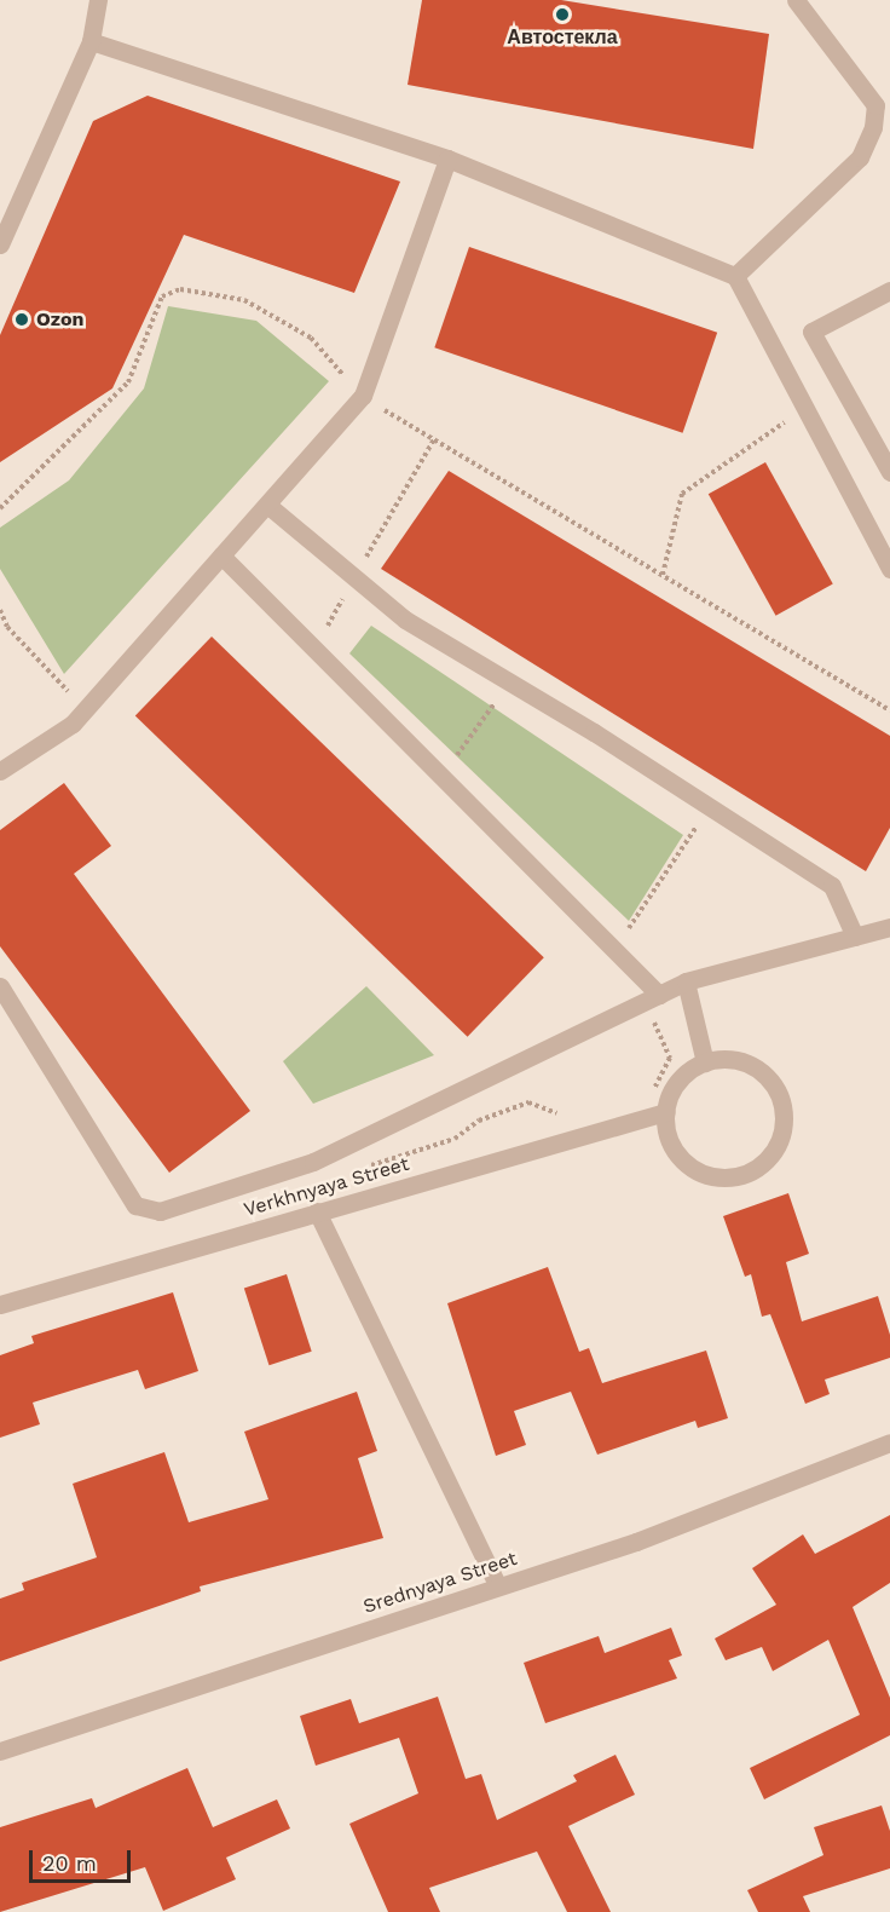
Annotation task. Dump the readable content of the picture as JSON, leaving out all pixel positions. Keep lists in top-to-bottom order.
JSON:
{
  "streets": {
    "street": ["Verkhnyaya Street", "Srednyaya Street"]
  },
  "places": ["Автостекла", "Ozon"],
  "scale_bar": "20 m"
}
